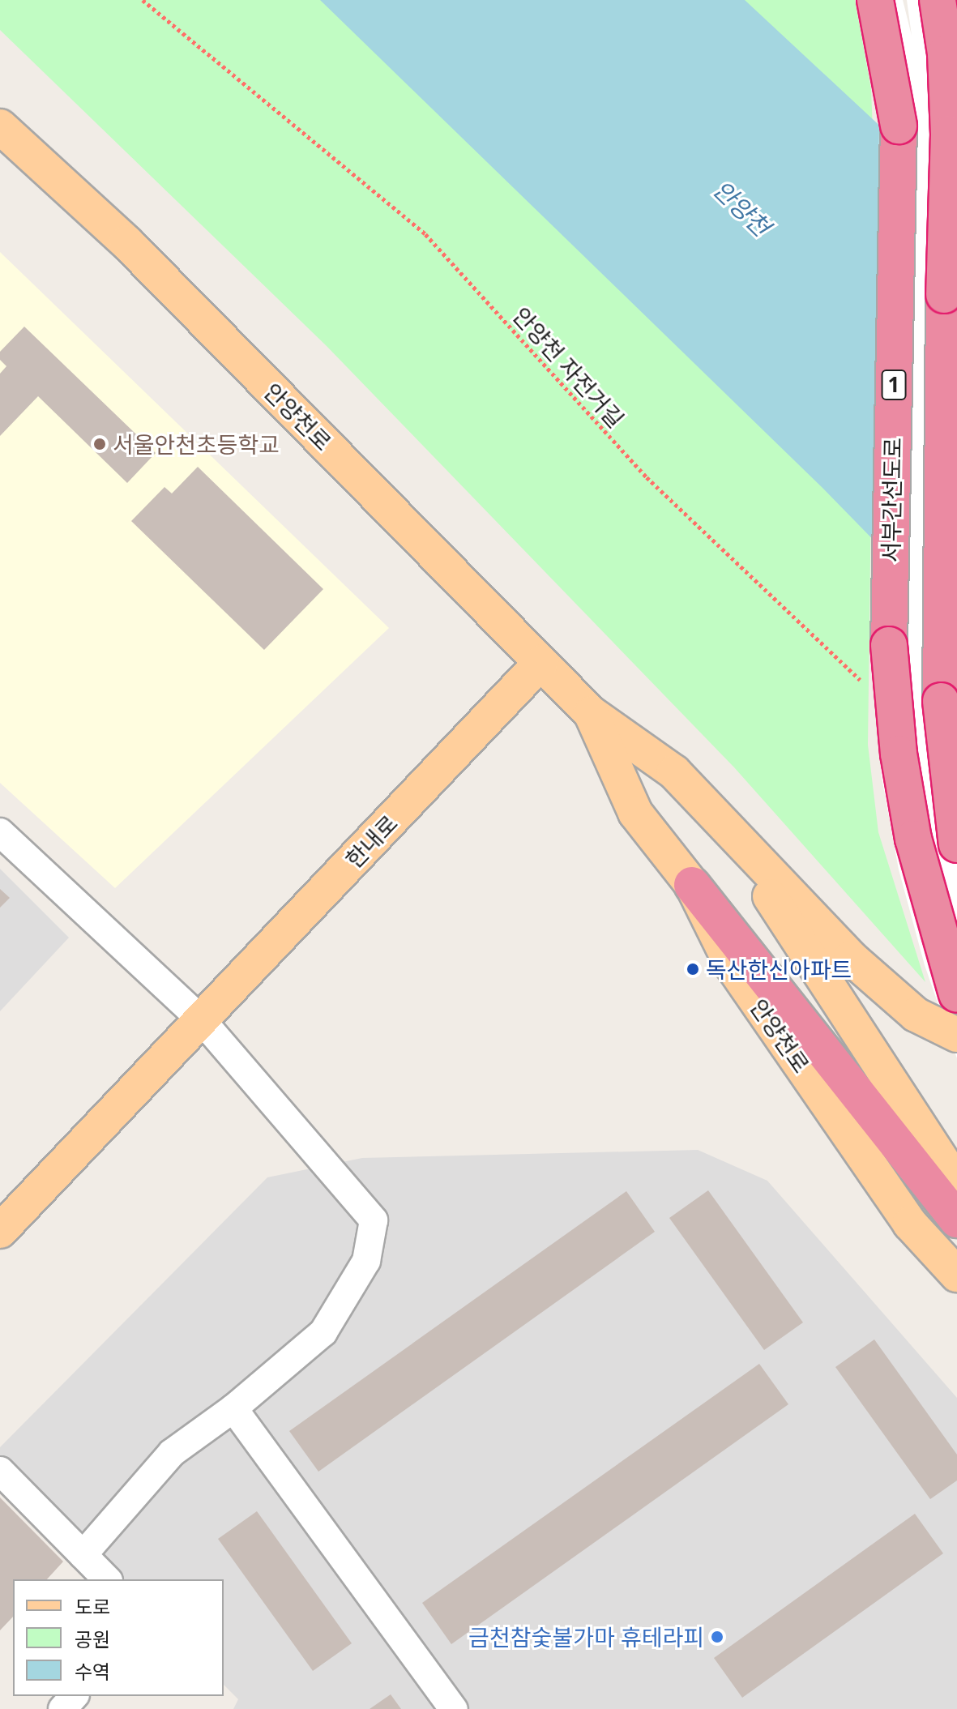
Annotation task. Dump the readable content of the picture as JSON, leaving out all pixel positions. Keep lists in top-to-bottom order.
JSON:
{
  "streets": {
    "highway": ["1", "서부간선도로"],
    "main road": ["안양천로", "한내로"],
    "path": ["안양천 자전거길"]
  },
  "crossings": [
    ["안양천로", "한내로"]
  ],
  "water": ["안양천"],
  "places": ["서울안천초등학교", "독산한신아파트", "금천참숯불가마 휴테라피"],
  "legend": ["도로", "공원", "수역"]
}
